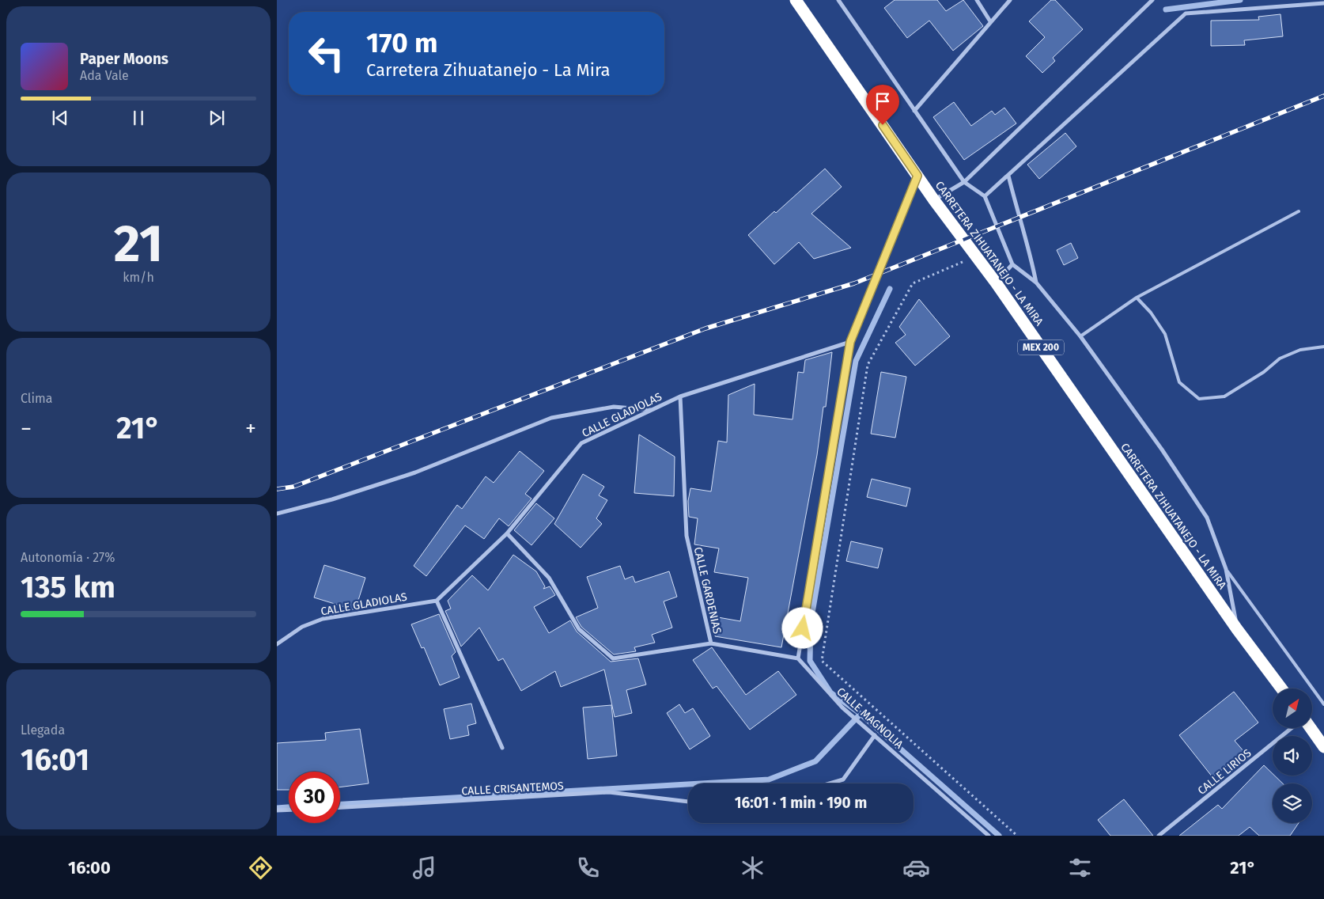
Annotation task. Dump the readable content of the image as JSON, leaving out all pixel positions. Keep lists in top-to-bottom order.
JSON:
{
  "streets": {
    "highway": ["CARRETERA ZIHUATANEJO - LA MIRA", "MEX 200"],
    "street": [
      "CALLE GLADIOLAS",
      "CALLE GARDENIAS",
      "CALLE MAGNOLIA",
      "CALLE LIRIOS",
      "CALLE CRISANTEMOS"
    ]
  },
  "crossings": [
    ["CARRETERA ZIHUATANEJO - LA MIRA", "CALLE MAGNOLIA"],
    ["CALLE GLADIOLAS", "CALLE GARDENIAS"]
  ],
  "north": "top right",
  "page": {
    "turn": ["170 m", "Carretera Zihuatanejo - La Mira"],
    "song": ["Paper Moons", "Ada Vale"],
    "tile": [
      ["21", "km/h"],
      "Clima",
      ["Autonomía · 27%", "135 km"],
      ["Llegada", "16:01"]
    ],
    "heat": ["−", "21°", "+"],
    "limit": "30",
    "trip": "16:01 · 1 min · 190 m",
    "tabs": ["16:00", "21°"]
  }
}
